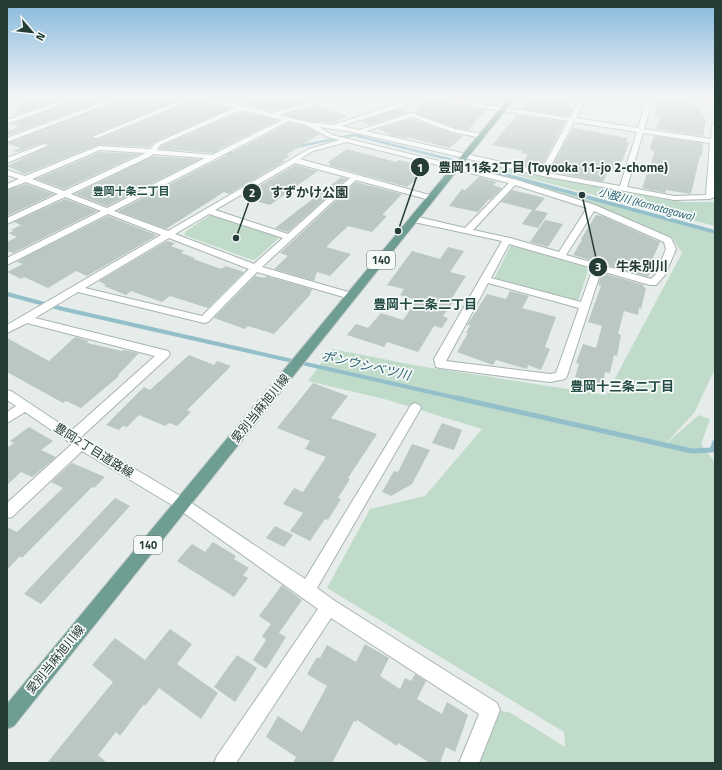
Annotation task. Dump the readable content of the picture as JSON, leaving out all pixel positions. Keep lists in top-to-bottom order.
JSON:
{
  "streets": {
    "main road": ["140", "愛別当麻旭川線"],
    "street": ["豊岡2丁目道路線"]
  },
  "crossings": [
    ["愛別当麻旭川線", "豊岡2丁目道路線"]
  ],
  "districts": ["豊岡十条二丁目", "豊岡十二条二丁目", "豊岡十三条二丁目"],
  "water": ["小股川 (Komatagawa)", "ポンウシベツ川"],
  "places": ["牛朱別川", "豊岡11条2丁目 (Toyooka 11-jo 2-chome)", "すずかけ公園"],
  "north": "bottom right"
}
